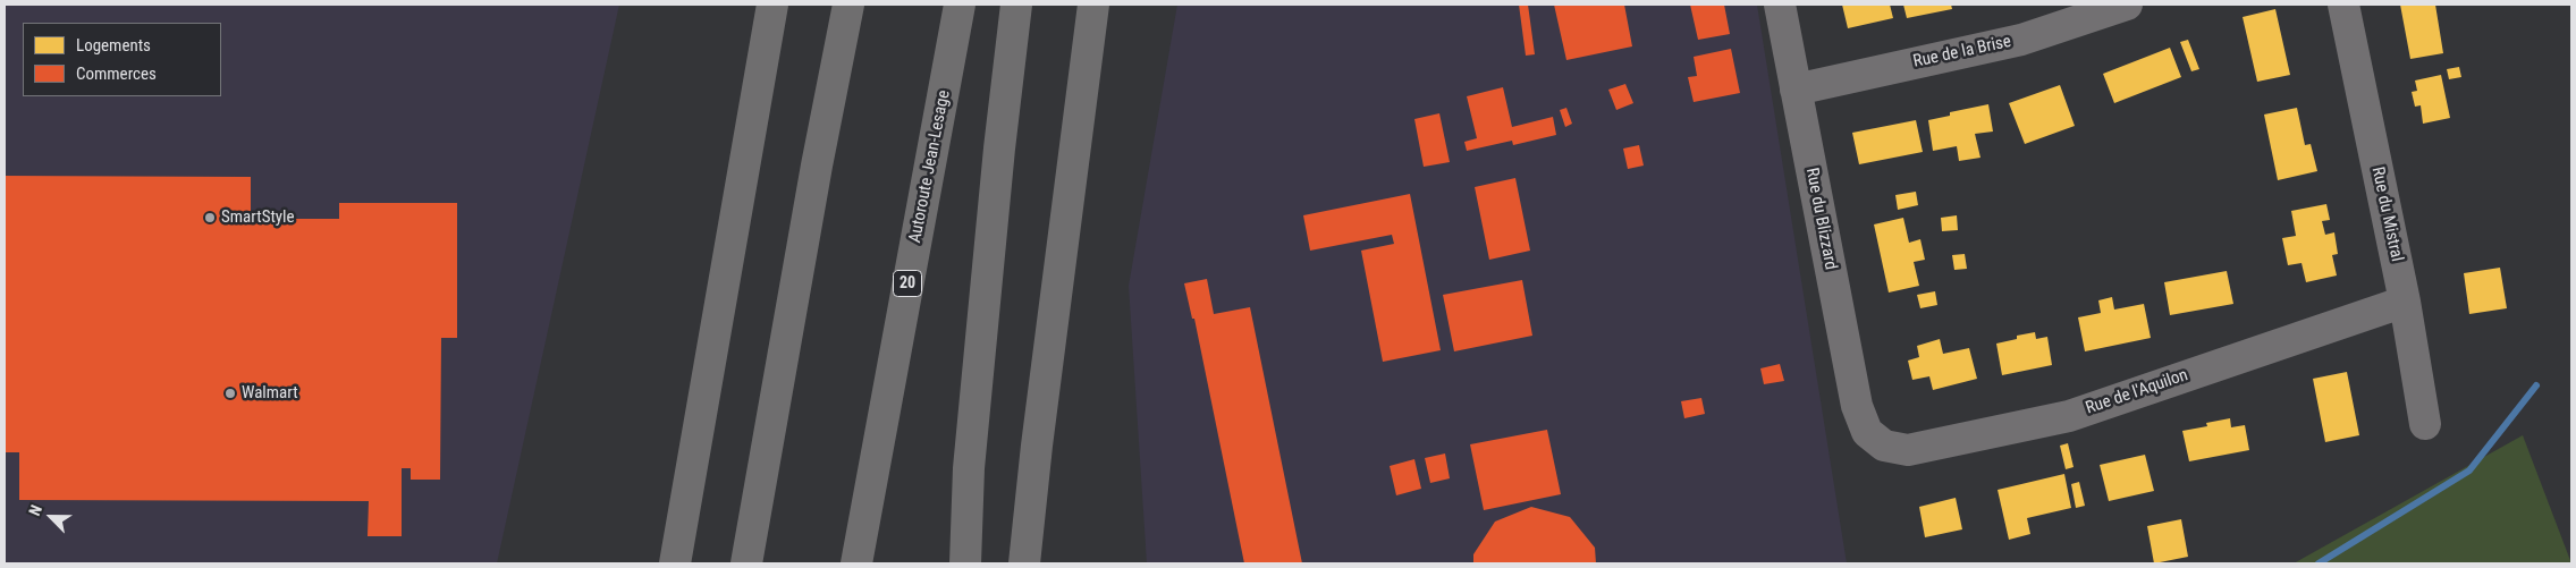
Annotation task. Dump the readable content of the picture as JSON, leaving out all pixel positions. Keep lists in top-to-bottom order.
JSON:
{
  "streets": {
    "highway": ["Autoroute Jean-Lesage", "20"],
    "street": [
      "Rue de la Brise",
      "Rue du Mistral",
      "Rue du Blizzard",
      "Rue de l'Aquilon"
    ]
  },
  "crossings": [
    ["Rue de la Brise", "Rue du Blizzard"],
    ["Rue du Mistral", "Rue de l'Aquilon"],
    ["Rue du Blizzard", "Rue de l'Aquilon"]
  ],
  "places": ["SmartStyle", "Walmart"],
  "legend": ["Logements", "Commerces"],
  "north": "top left"
}
